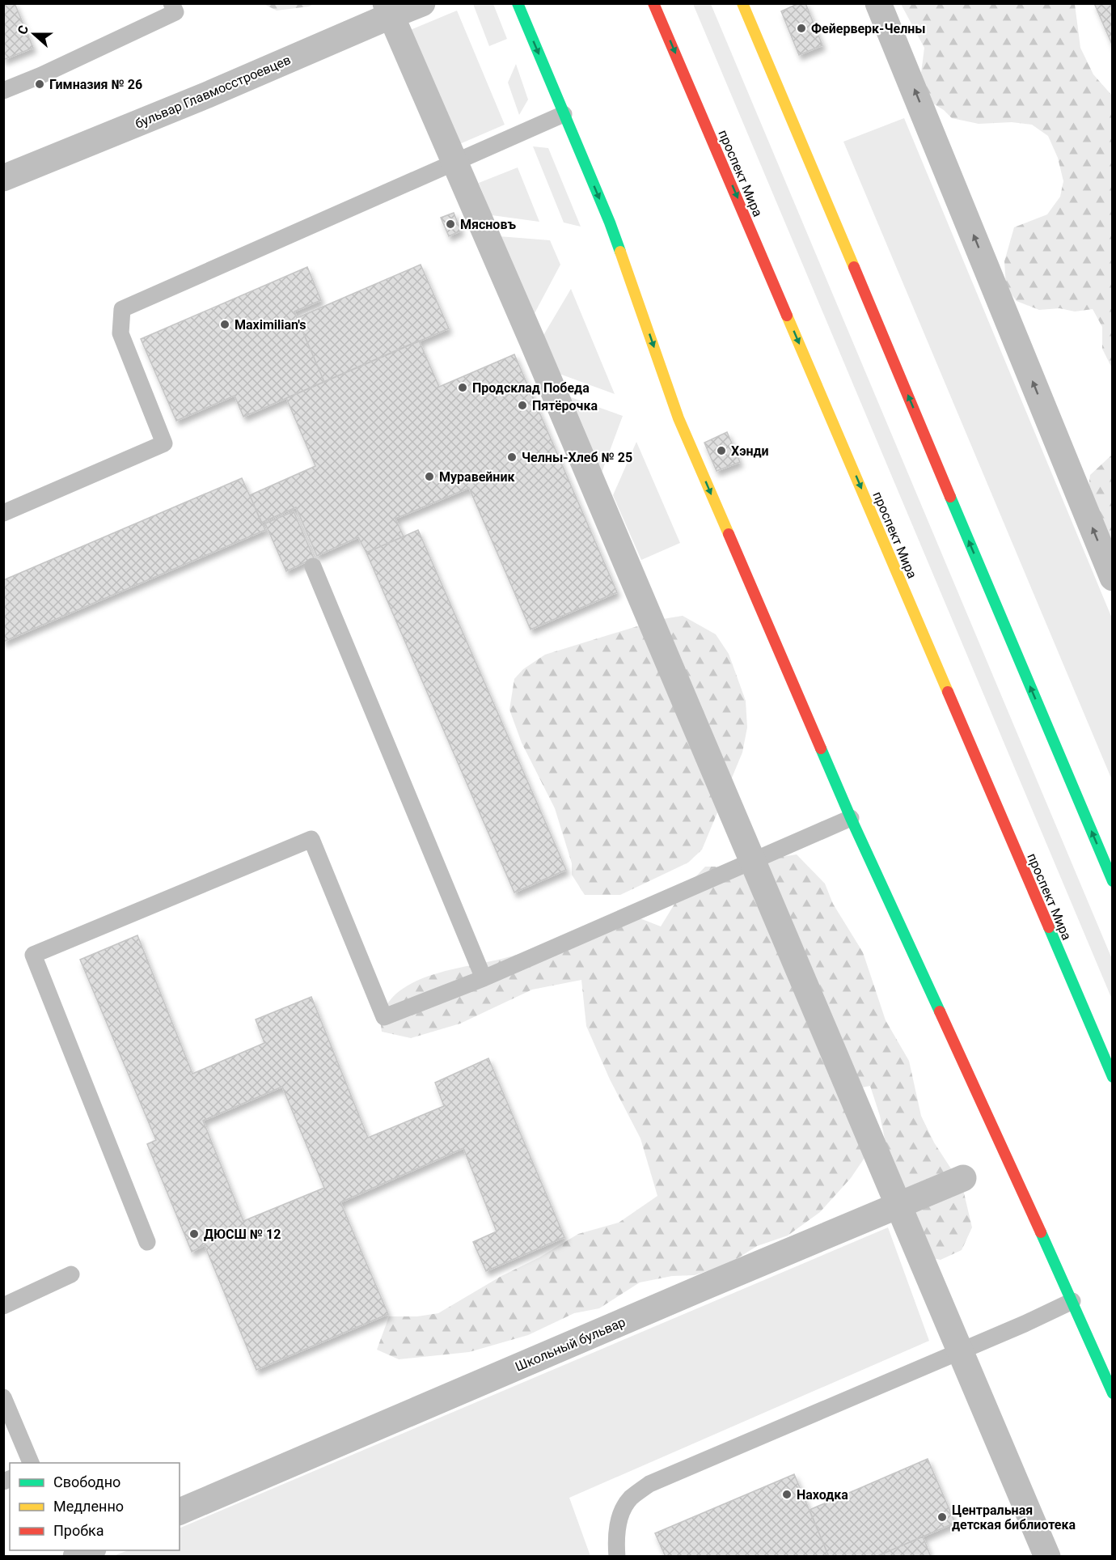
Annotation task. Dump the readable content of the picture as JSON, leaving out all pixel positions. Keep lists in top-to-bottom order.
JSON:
{
  "streets": {
    "main road": ["проспект Мира"],
    "street": ["бульвар Главмосстроевцев", "Школьный бульвар"]
  },
  "places": [
    "Фейерверк-Челны",
    "Гимназия № 26",
    "Мясновъ",
    "Maximilian's",
    "Продсклад Победа",
    "Пятёрочка",
    "Хэнди",
    "Челны-Хлеб № 25",
    "Муравейник",
    "ДЮСШ № 12",
    "Находка",
    "Центральная детская библиотека"
  ],
  "legend": ["Свободно", "Медленно", "Пробка"],
  "north": "left"
}
